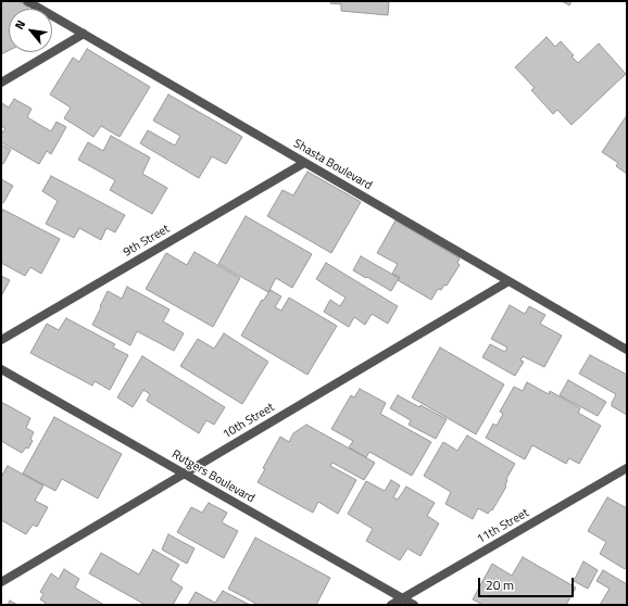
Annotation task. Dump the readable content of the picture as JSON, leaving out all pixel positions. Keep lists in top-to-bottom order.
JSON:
{
  "streets": {
    "street": [
      "Shasta Boulevard",
      "9th Street",
      "10th Street",
      "Rutgers Boulevard",
      "11th Street"
    ]
  },
  "crossings": [
    ["Shasta Boulevard", "9th Street"],
    ["Shasta Boulevard", "10th Street"],
    ["10th Street", "Rutgers Boulevard"],
    ["Rutgers Boulevard", "11th Street"]
  ],
  "scale_bar": "20 m",
  "north": "top left"
}
